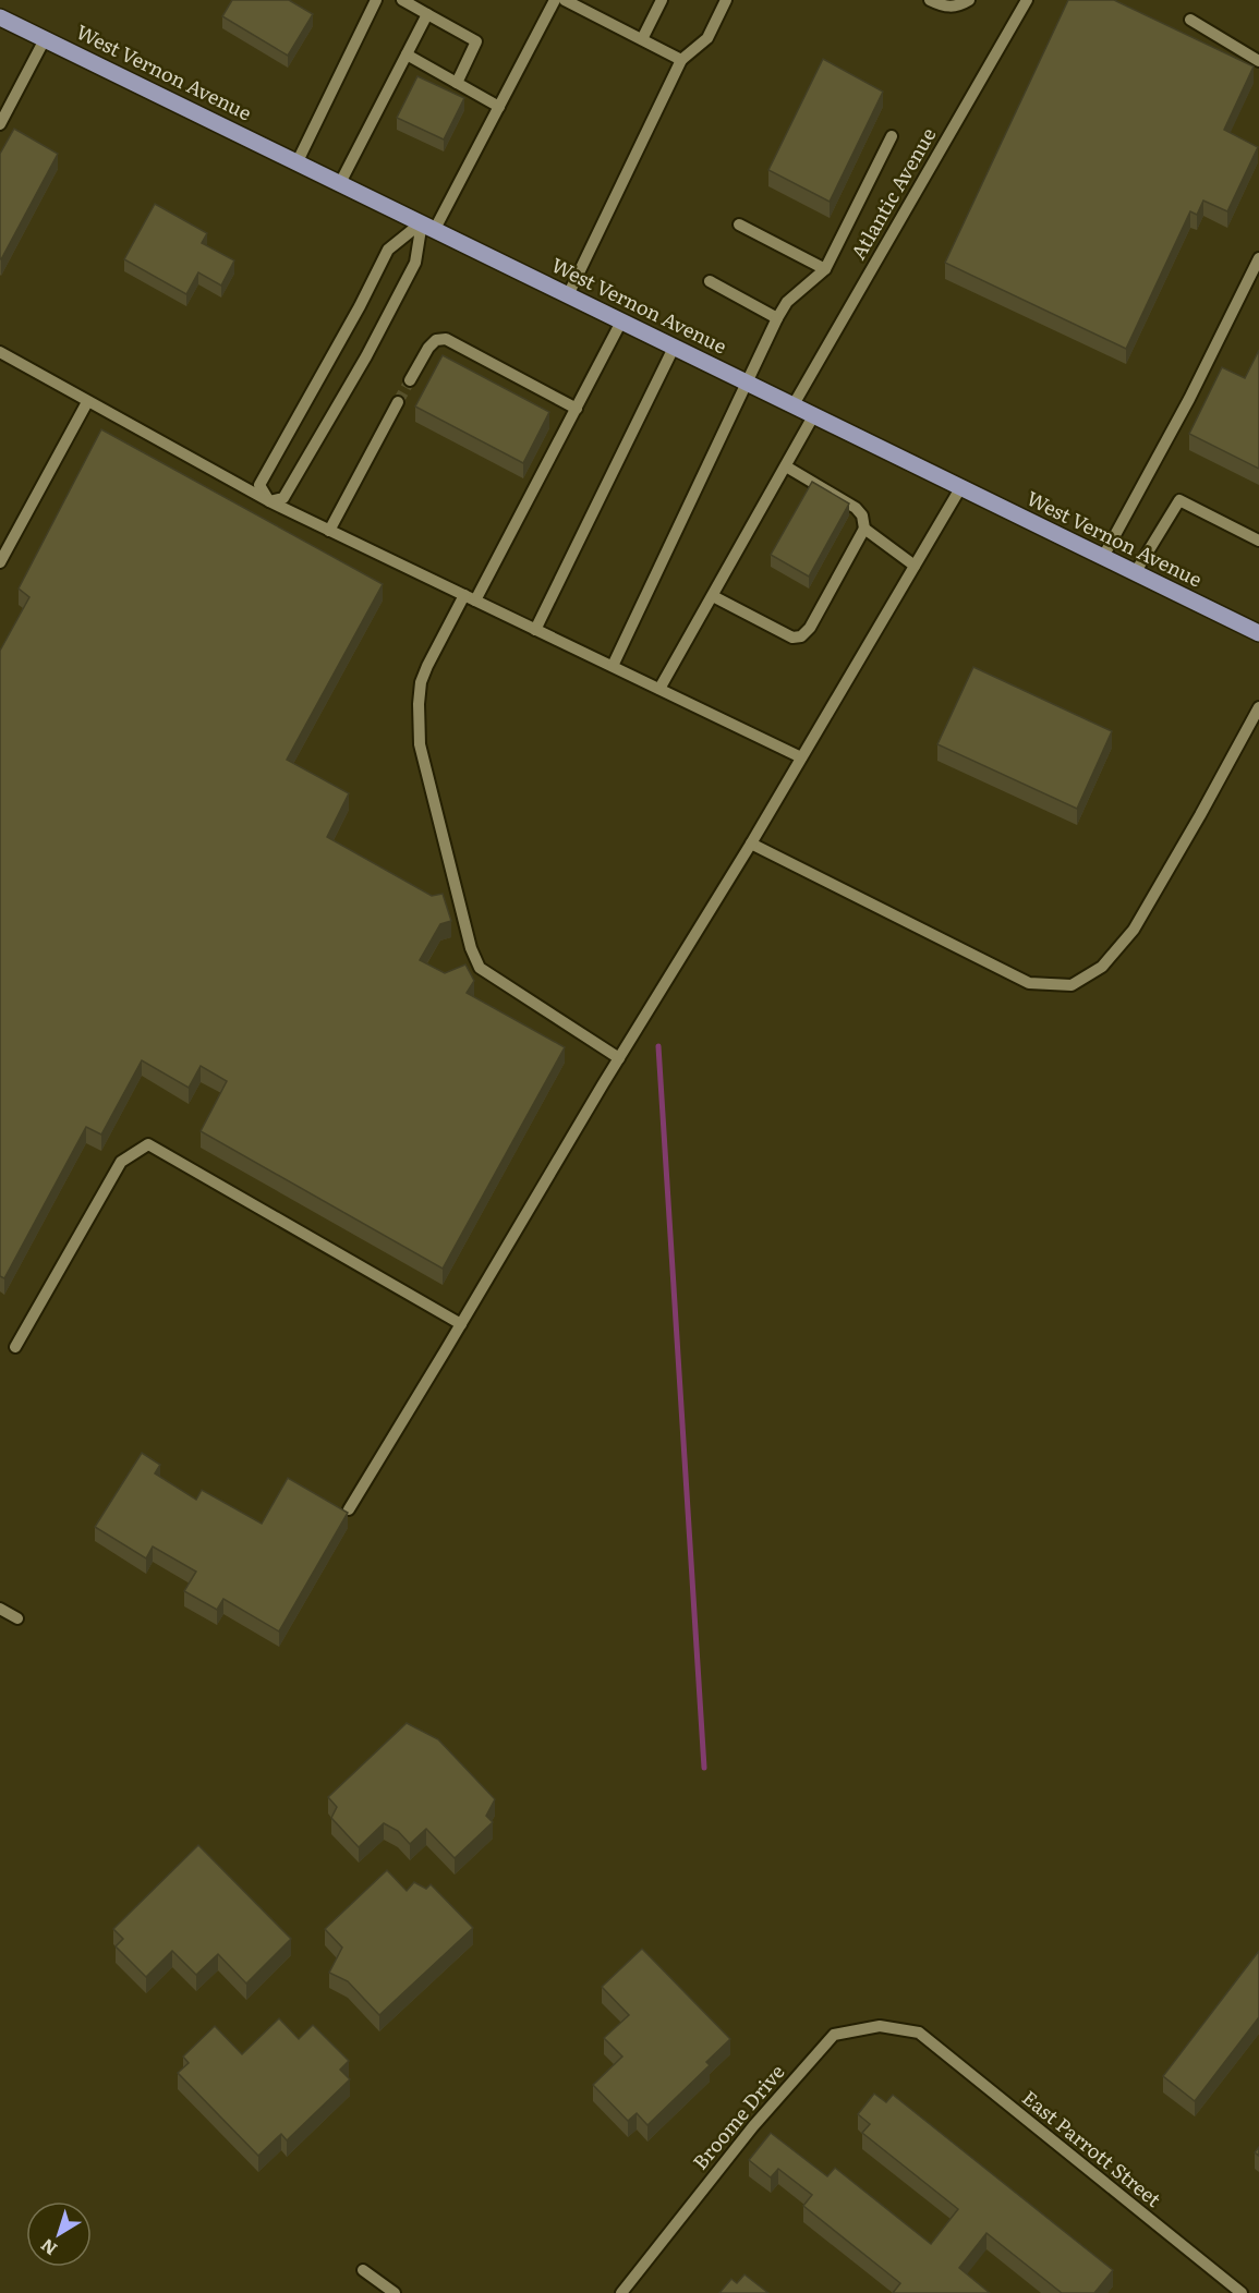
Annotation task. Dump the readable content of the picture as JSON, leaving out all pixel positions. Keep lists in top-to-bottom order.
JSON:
{
  "streets": {
    "main road": ["West Vernon Avenue"],
    "street": ["Atlantic Avenue", "Broome Drive", "East Parrott Street"]
  },
  "crossings": [
    ["West Vernon Avenue", "Atlantic Avenue"],
    ["Broome Drive", "East Parrott Street"]
  ],
  "north": "bottom left"
}
